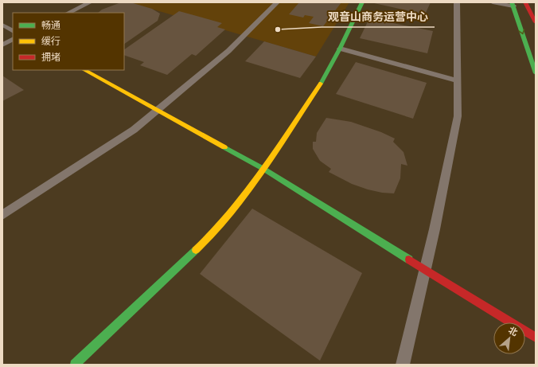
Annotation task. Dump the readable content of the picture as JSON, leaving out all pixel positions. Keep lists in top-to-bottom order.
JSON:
{
  "places": ["观音山商务运营中心"],
  "legend": ["畅通", "缓行", "拥堵"],
  "north": "top right"
}
